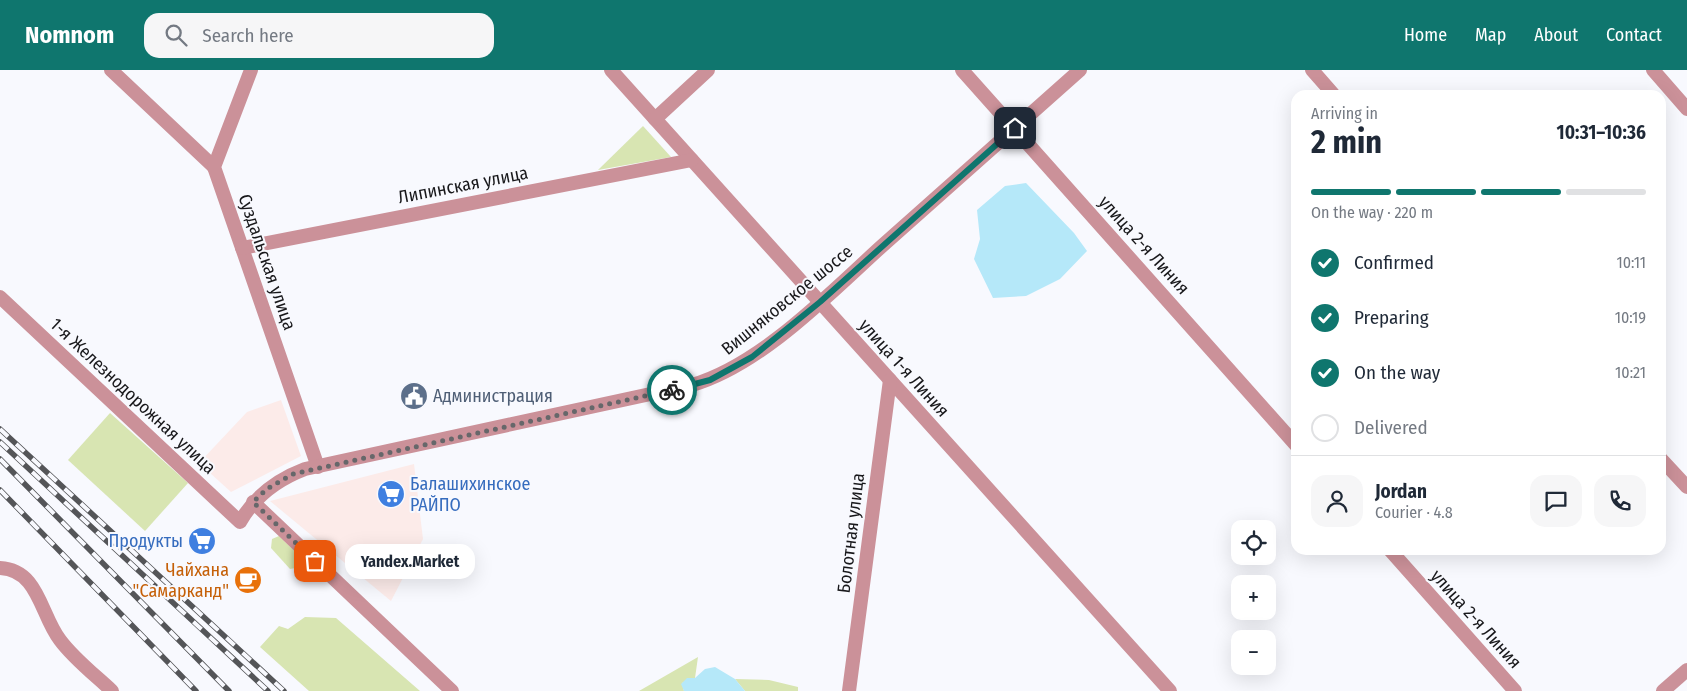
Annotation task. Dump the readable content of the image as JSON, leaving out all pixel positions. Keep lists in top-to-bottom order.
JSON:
{
  "streets": {
    "street": [
      "Липинская улица",
      "улица 2-я Линия",
      "Суздальская улица",
      "Вишняковское шоссе",
      "улица 1-я Линия",
      "1-я Железнодорожная улица",
      "Болотная улица"
    ]
  },
  "crossings": [
    ["Липинская улица", "Суздальская улица"],
    ["Липинская улица", "улица 1-я Линия"],
    ["улица 2-я Линия", "Вишняковское шоссе"],
    ["Суздальская улица", "Вишняковское шоссе"],
    ["Вишняковское шоссе", "улица 1-я Линия"],
    ["Вишняковское шоссе", "1-я Железнодорожная улица"],
    ["улица 1-я Линия", "Болотная улица"]
  ],
  "places": {
    "public building": ["Администрация"],
    "supermarket": ["Балашихинское РАЙПО", "Продукты"],
    "other": ["Yandex.Market"],
    "cafe": ["Чайхана \"Самарканд\""]
  },
  "page": {
    "header": "Nomnom",
    "search": "Search here",
    "nav": [
      "Home",
      "Map",
      "About",
      "Contact"
    ],
    "heading": ["2 min", "Arriving in", "10:31–10:36"],
    "panel": ["Jordan", "Courier · 4.8"],
    "bar": "On the way · 220 m",
    "list": [
      ["Confirmed", "10:11"],
      ["Preparing", "10:19"],
      ["On the way", "10:21"],
      "Delivered"
    ],
    "map_buttons": ["+", "−"],
    "bubble": "Yandex.Market"
  }
}
